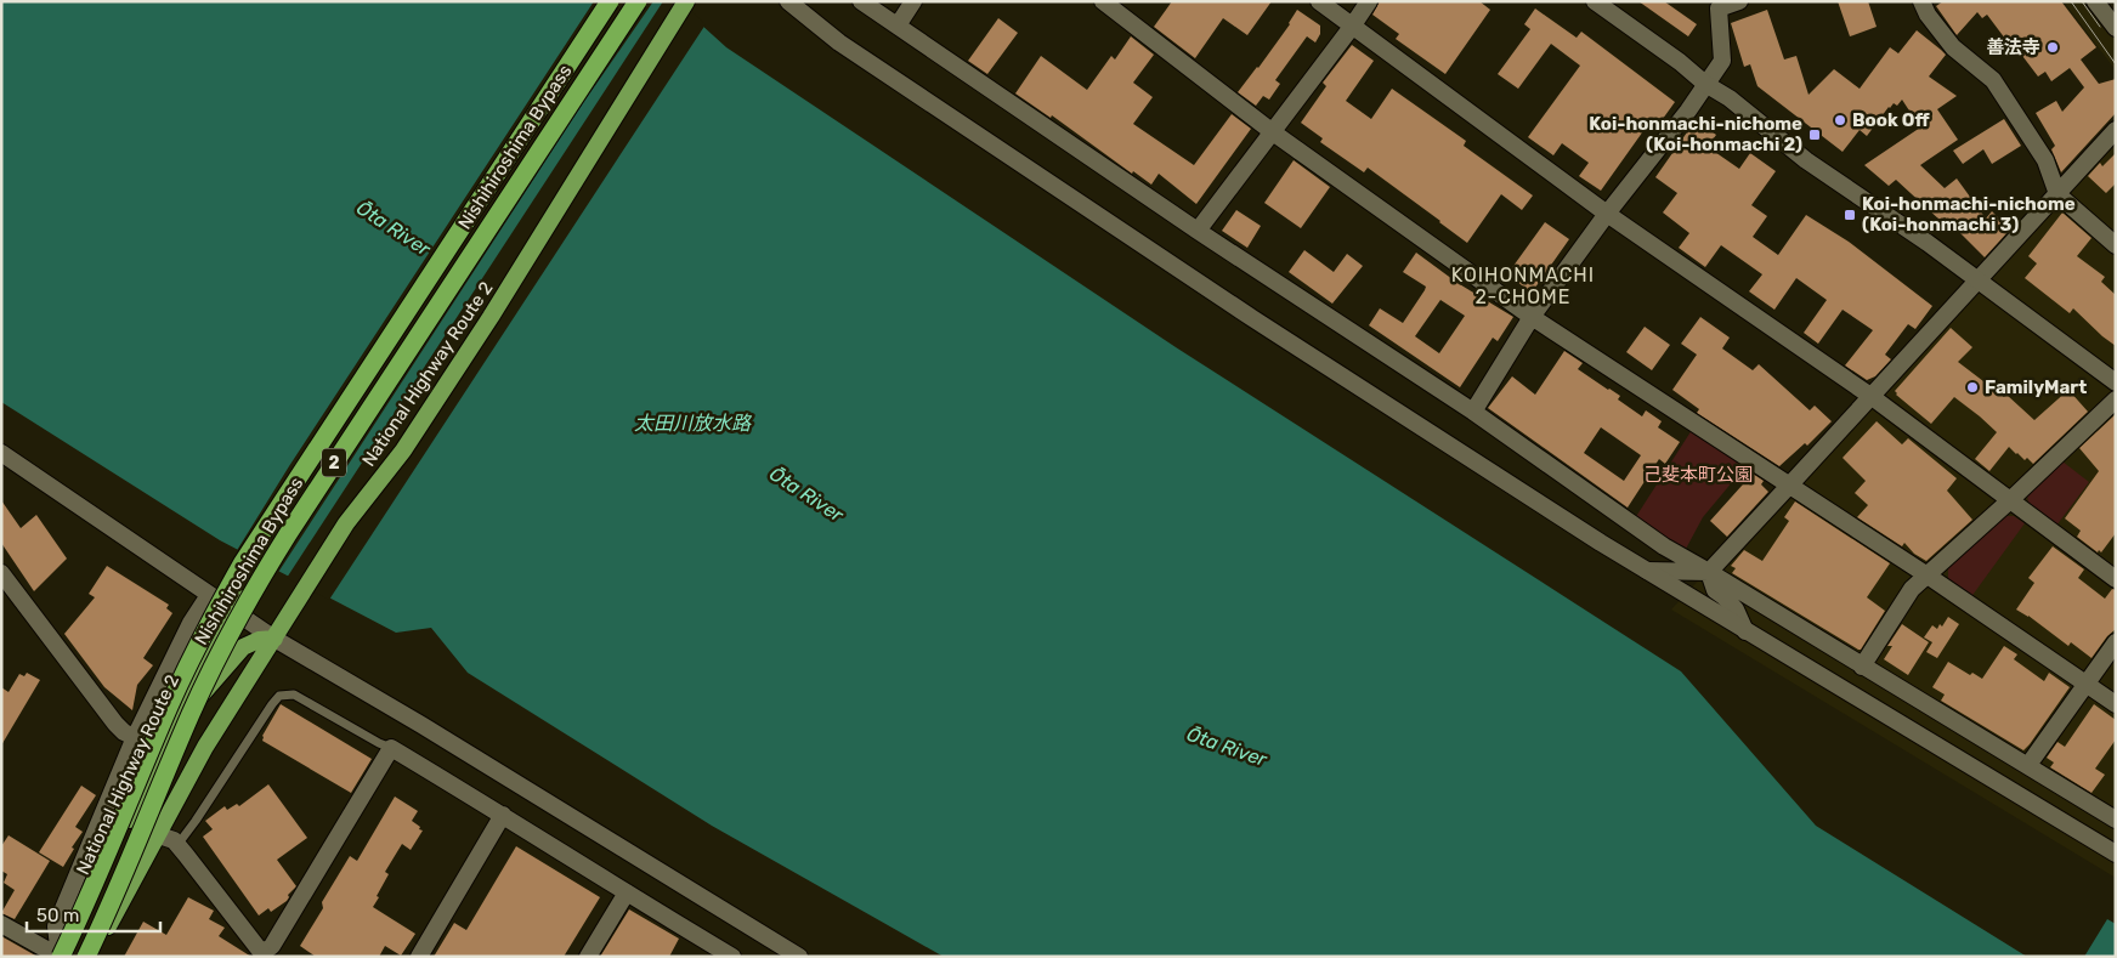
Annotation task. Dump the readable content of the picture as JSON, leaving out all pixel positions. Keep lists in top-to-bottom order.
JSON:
{
  "streets": {
    "highway": ["Nishihiroshima Bypass", "National Highway Route 2", "2"]
  },
  "crossings": [
    ["Nishihiroshima Bypass", "National Highway Route 2"]
  ],
  "districts": ["KOIHONMACHI 2-CHOME"],
  "water": ["Ōta River", "太田川放水路"],
  "parks": ["己斐本町公園"],
  "places": {
    "other": ["善法寺", "Book Off", "FamilyMart"],
    "transit": ["Koi-honmachi-nichome (Koi-honmachi 2)", "Koi-honmachi-nichome (Koi-honmachi 3)"]
  },
  "scale_bar": "50 m"
}
